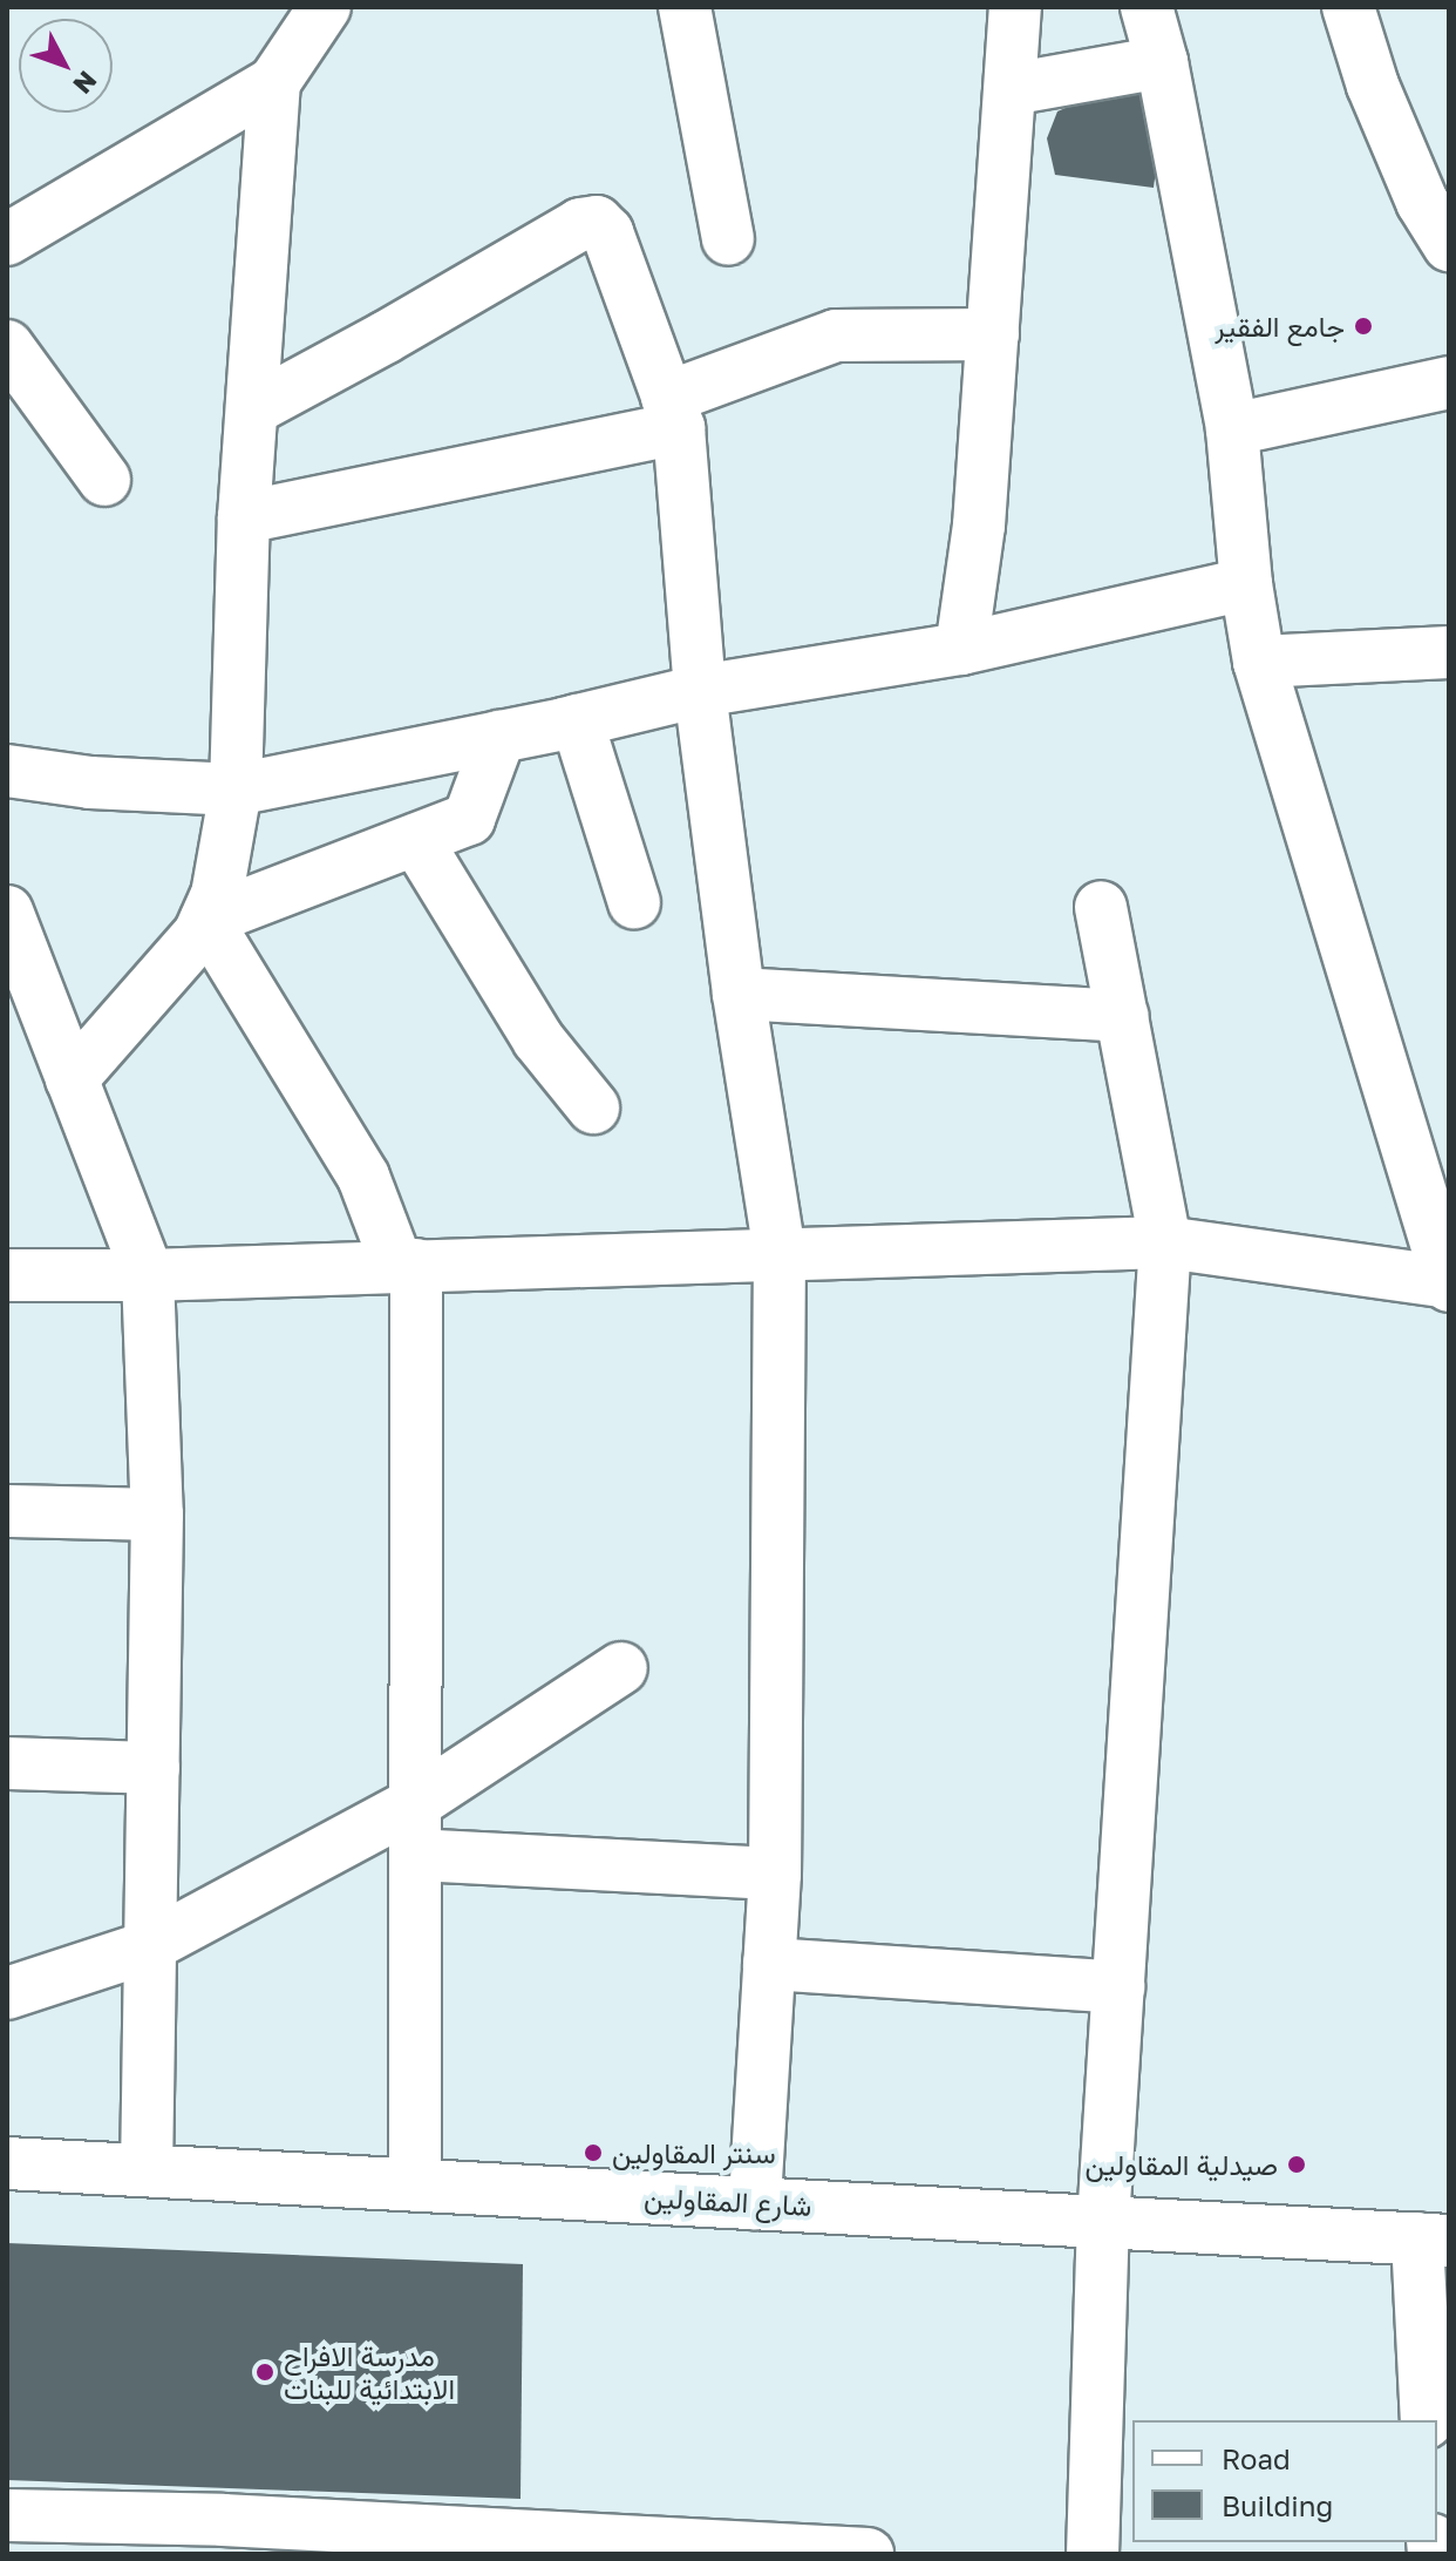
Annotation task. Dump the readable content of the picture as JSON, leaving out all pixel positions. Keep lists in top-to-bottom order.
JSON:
{
  "streets": {
    "street": ["شارع المقاولين"]
  },
  "places": [
    "جامع الفقير",
    "سنتر المقاولين",
    "صيدلية المقاولين",
    "مدرسة اﻻفراح اﻻبتدائية للبنات"
  ],
  "legend": ["Road", "Building"],
  "north": "bottom right"
}
